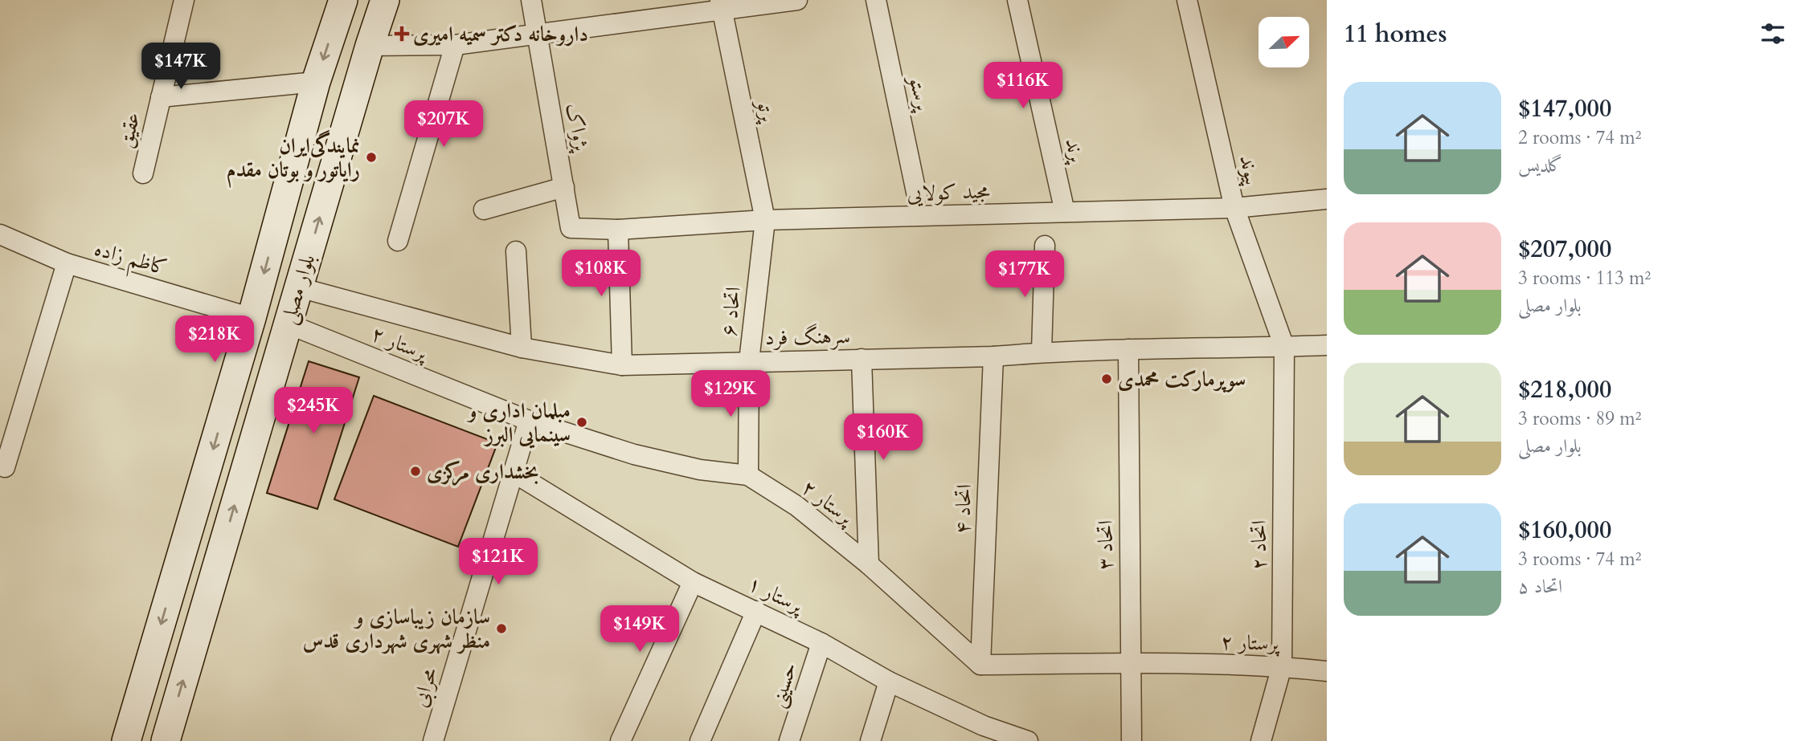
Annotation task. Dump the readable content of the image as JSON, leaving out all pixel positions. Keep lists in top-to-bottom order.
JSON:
{
  "streets": {
    "main road": ["بلوار مصلی"],
    "street": [
      "پرستو",
      "پرتو",
      "پژواک",
      "عقیق",
      "پرند",
      "پیوند",
      "مجید کولایی",
      "کاظم زاده",
      "اتحاد ۶",
      "سرهنگ فرد",
      "پرستار ۲",
      "اتحاد ۴",
      "اتحاد ۳",
      "اتحاد ۲",
      "پرستار ۱",
      "حسینی",
      "محرابی"
    ]
  },
  "crossings": [
    ["پرتو", "مجید کولایی"],
    ["پرتو", "اتحاد ۶"],
    ["پژواک", "مجید کولایی"],
    ["پرند", "مجید کولایی"],
    ["پیوند", "مجید کولایی"],
    ["پیوند", "سرهنگ فرد"],
    ["پیوند", "اتحاد ۲"],
    ["مجید کولایی", "اتحاد ۶"],
    ["کاظم زاده", "بلوار مصلی"],
    ["بلوار مصلی", "سرهنگ فرد"],
    ["بلوار مصلی", "پرستار ۲"],
    ["اتحاد ۶", "سرهنگ فرد"],
    ["اتحاد ۶", "پرستار ۲"],
    ["سرهنگ فرد", "اتحاد ۴"],
    ["سرهنگ فرد", "اتحاد ۳"],
    ["سرهنگ فرد", "اتحاد ۲"],
    ["پرستار ۲", "اتحاد ۴"],
    ["پرستار ۲", "اتحاد ۳"],
    ["پرستار ۲", "اتحاد ۲"],
    ["پرستار ۲", "محرابی"],
    ["پرستار ۱", "حسینی"],
    ["پرستار ۱", "محرابی"]
  ],
  "places": {
    "health": ["داروخانه دکتر سمیه امیری"],
    "other": [
      "نمایندگی‌ایران رایاتور و بوتان مقدم",
      "سوپرمارکت محمدی",
      "مبلمان اداری و سینمایی البرز",
      "بخشداری مرکزی",
      "سازمان زیباسازی و منظر شهری شهرداری قدس"
    ]
  },
  "north": "top right",
  "page": {
    "heading": "11 homes",
    "price": [
      "$147K",
      "$116K",
      "$207K",
      "$108K",
      "$177K",
      "$218K",
      "$129K",
      "$245K",
      "$160K",
      "$121K",
      "$149K"
    ],
    "list": [
      {
        "name": "$147,000",
        "note": "2 rooms · 74 m² · گلدیس"
      },
      {
        "name": "$207,000",
        "note": "3 rooms · 113 m² · بلوار مصلی"
      },
      {
        "name": "$218,000",
        "note": "3 rooms · 89 m² · بلوار مصلی"
      },
      {
        "name": "$160,000",
        "note": "3 rooms · 74 m² · اتحاد ۵"
      }
    ]
  }
}
